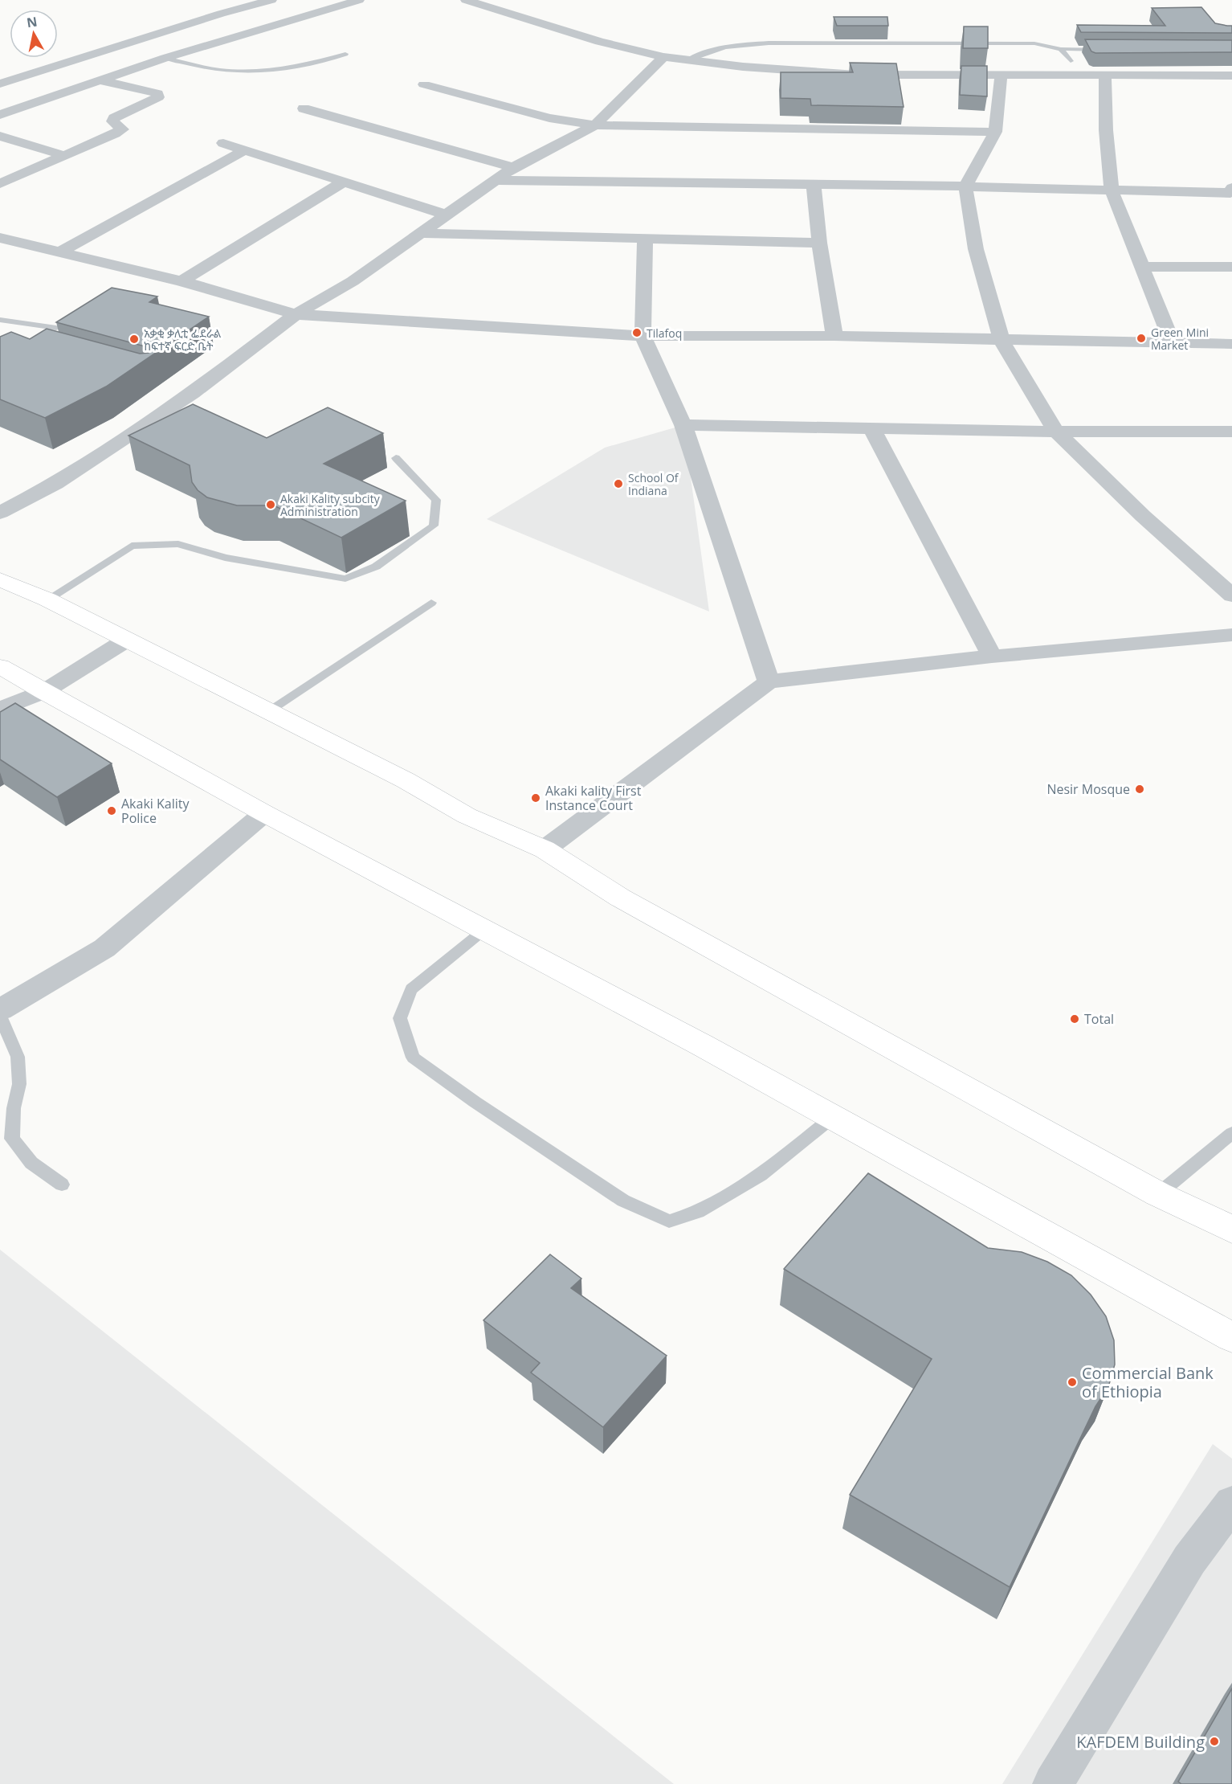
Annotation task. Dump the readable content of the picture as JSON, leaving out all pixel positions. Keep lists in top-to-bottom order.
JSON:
{
  "places": [
    "Tilafoq",
    "Green Mini Market",
    "አቃቂ ቃሊቲ ፌደራል ከፍተኛ ፍርድ ቤት",
    "School Of Indiana",
    "Akaki Kality subcity Administration",
    "Nesir Mosque",
    "Akaki kality First Instance Court",
    "Akaki Kality Police",
    "Total",
    "Commercial Bank of Ethiopia",
    "KAFDEM Building"
  ],
  "north": "top"
}
